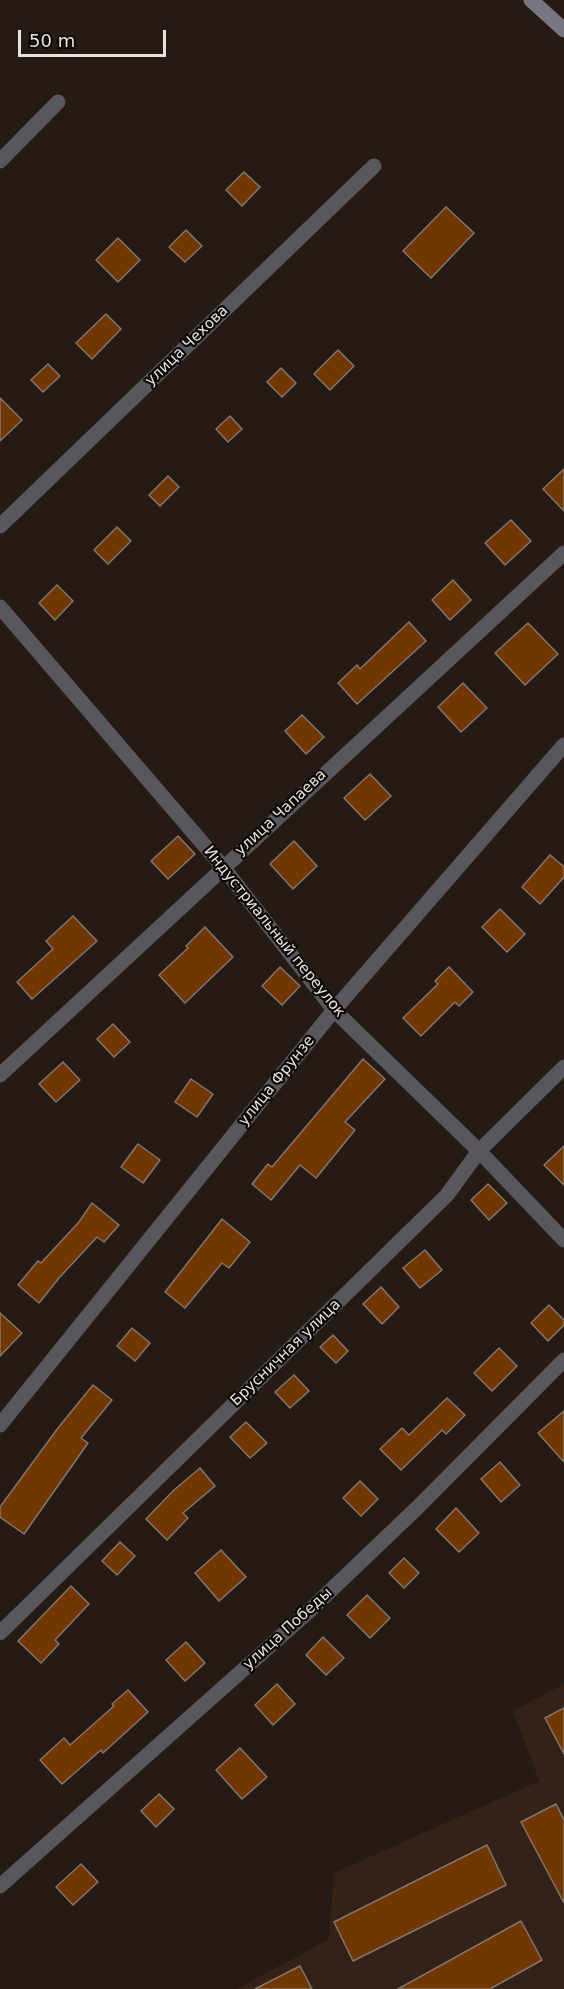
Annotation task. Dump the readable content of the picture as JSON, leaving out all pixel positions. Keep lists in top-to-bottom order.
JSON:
{
  "streets": {
    "street": [
      "улица Чехова",
      "улица Чапаева",
      "Индустриальный переулок",
      "улица Фрунзе",
      "Брусничная улица",
      "улица Победы"
    ]
  },
  "crossings": [
    ["улица Чапаева", "Индустриальный переулок"],
    ["Индустриальный переулок", "улица Фрунзе"],
    ["Индустриальный переулок", "Брусничная улица"]
  ],
  "scale_bar": "50 m"
}
